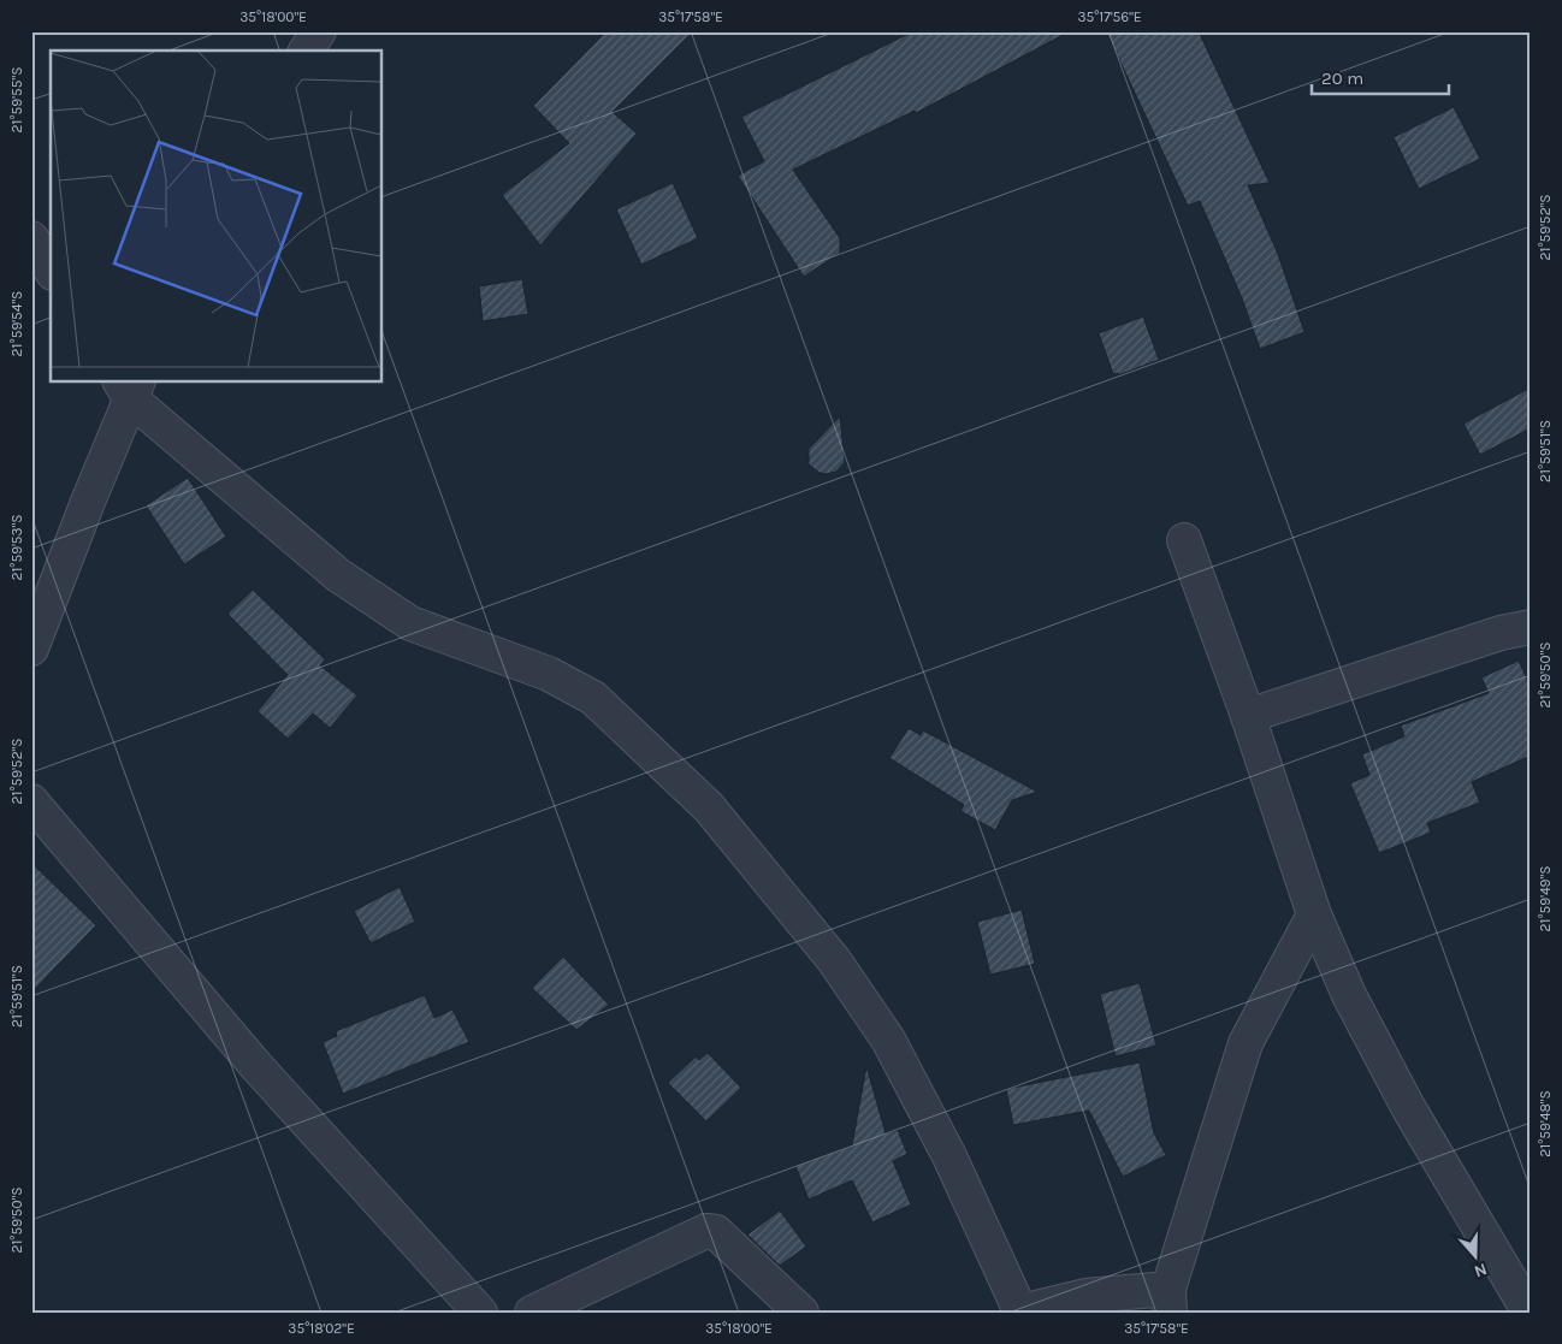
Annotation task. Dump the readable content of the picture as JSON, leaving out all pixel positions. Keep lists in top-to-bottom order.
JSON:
{
  "scale_bar": "20 m",
  "north": "bottom",
  "coordinates": [
    "35°18'00\"E",
    "35°17'58\"E",
    "35°17'56\"E",
    "21°59'55\"S",
    "21°59'52\"S",
    "21°59'54\"S",
    "21°59'51\"S",
    "21°59'53\"S",
    "21°59'50\"S",
    "21°59'49\"S",
    "21°59'48\"S",
    "35°18'02\"E"
  ]
}
